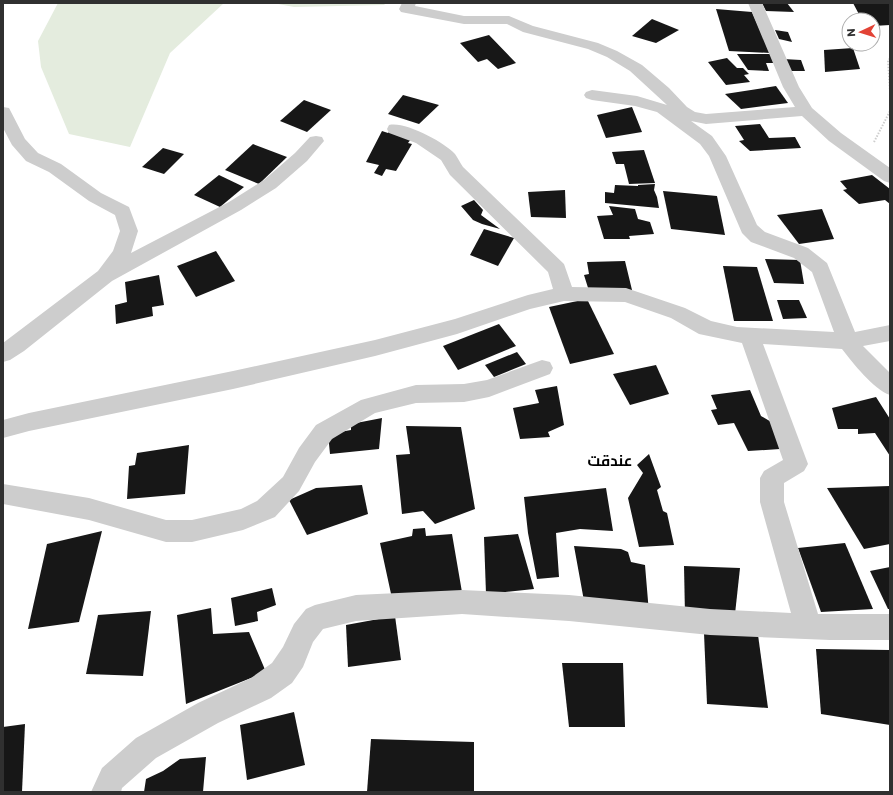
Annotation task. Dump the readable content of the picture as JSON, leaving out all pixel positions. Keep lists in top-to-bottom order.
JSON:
{
  "districts": ["عندقت"],
  "north": "left"
}
